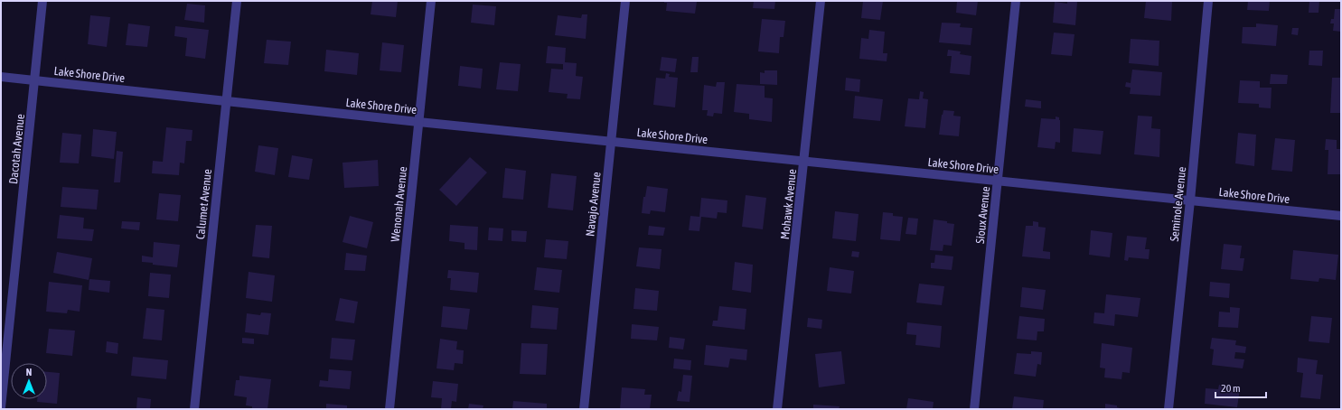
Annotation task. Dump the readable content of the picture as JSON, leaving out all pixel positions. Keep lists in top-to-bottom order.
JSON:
{
  "streets": {
    "street": [
      "Lake Shore Drive",
      "Dacotah Avenue",
      "Calumet Avenue",
      "Wenonah Avenue",
      "Navajo Avenue",
      "Mohawk Avenue",
      "Seminole Avenue",
      "Sioux Avenue"
    ]
  },
  "crossings": [
    ["Lake Shore Drive", "Dacotah Avenue"],
    ["Lake Shore Drive", "Calumet Avenue"],
    ["Lake Shore Drive", "Wenonah Avenue"],
    ["Lake Shore Drive", "Navajo Avenue"],
    ["Lake Shore Drive", "Mohawk Avenue"],
    ["Lake Shore Drive", "Seminole Avenue"],
    ["Lake Shore Drive", "Sioux Avenue"]
  ],
  "scale_bar": "20 m",
  "north": "top"
}
